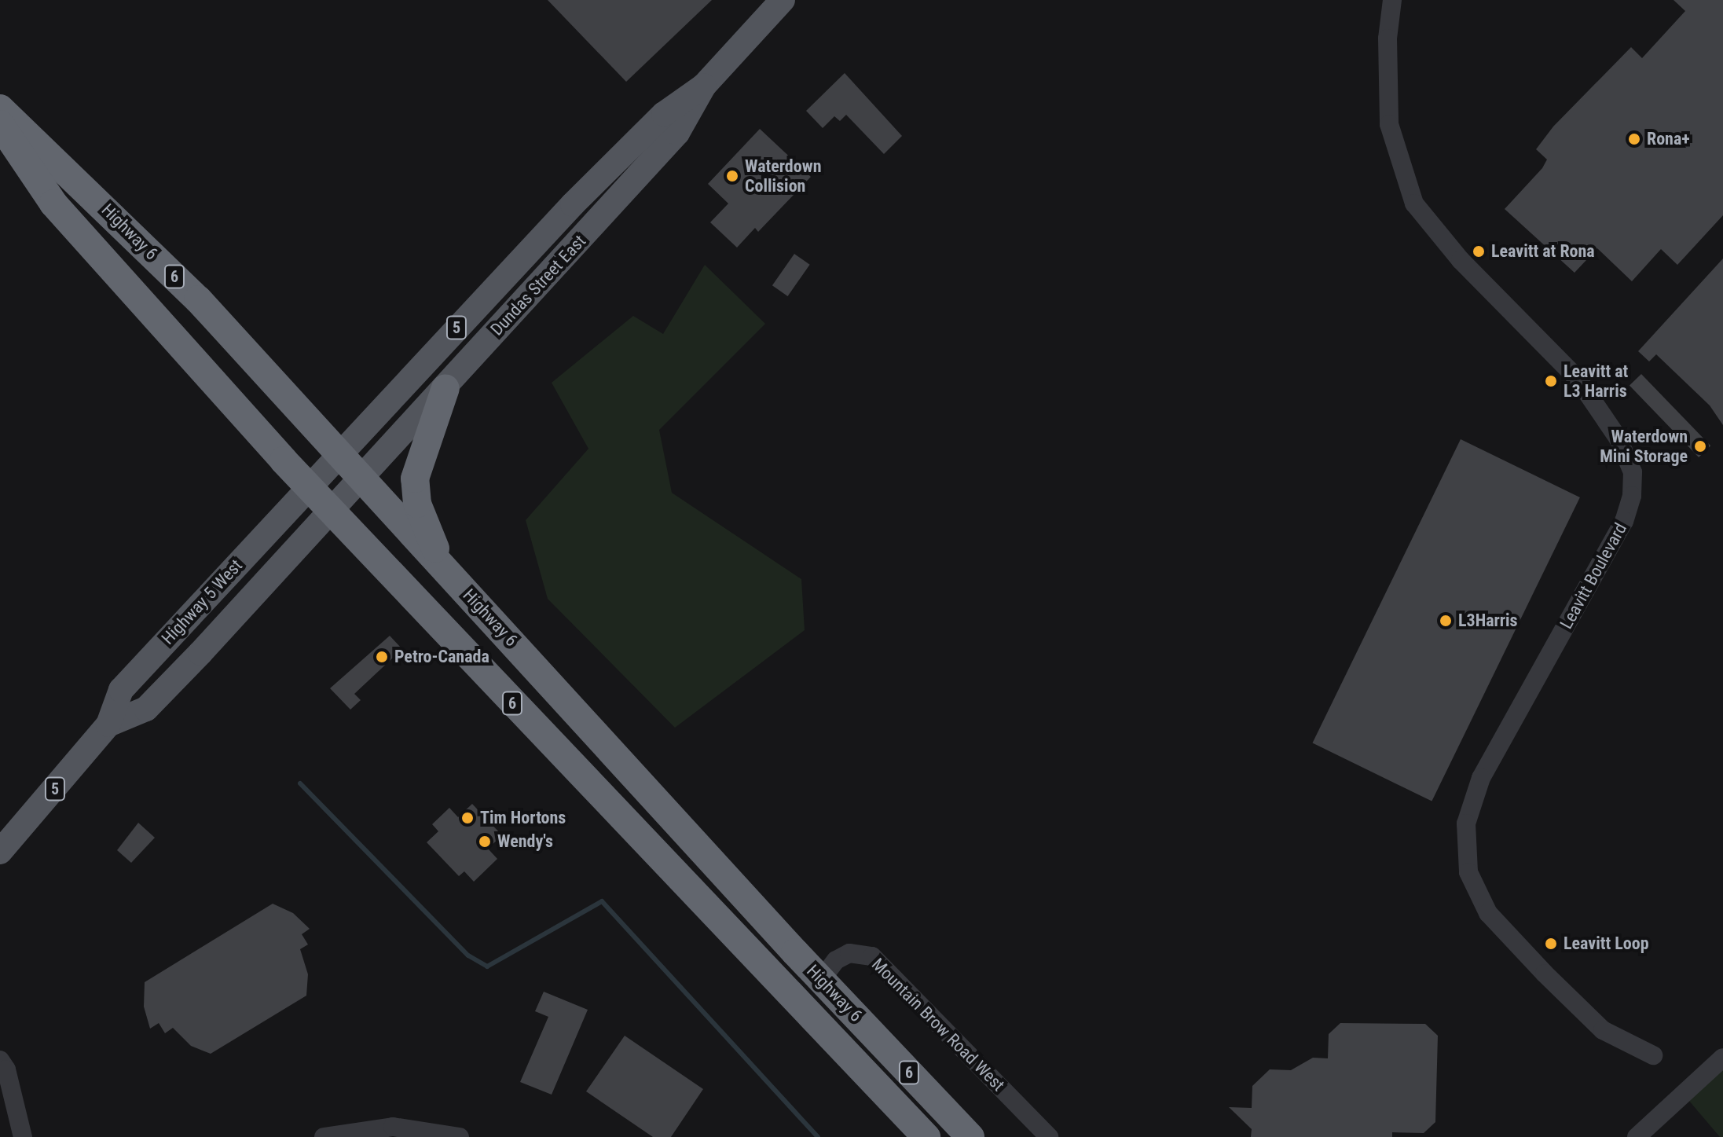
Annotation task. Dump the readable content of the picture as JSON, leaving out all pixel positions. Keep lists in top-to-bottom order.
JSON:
{
  "streets": {
    "highway": ["Highway 6", "6"],
    "main road": ["Dundas Street East", "5", "Highway 5 West"],
    "street": ["Leavitt Boulevard", "Mountain Brow Road West"]
  },
  "crossings": [
    ["Highway 6", "Dundas Street East"],
    ["Highway 6", "5"],
    ["Highway 6", "Highway 5 West"],
    ["Highway 6", "Mountain Brow Road West"],
    ["Dundas Street East", "5"],
    ["5", "Highway 5 West"]
  ],
  "places": [
    "Rona+",
    "Waterdown Collision",
    "Leavitt at Rona",
    "Leavitt at L3 Harris",
    "Waterdown Mini Storage",
    "L3Harris",
    "Petro-Canada",
    "Tim Hortons",
    "Wendy's",
    "Leavitt Loop"
  ]
}
